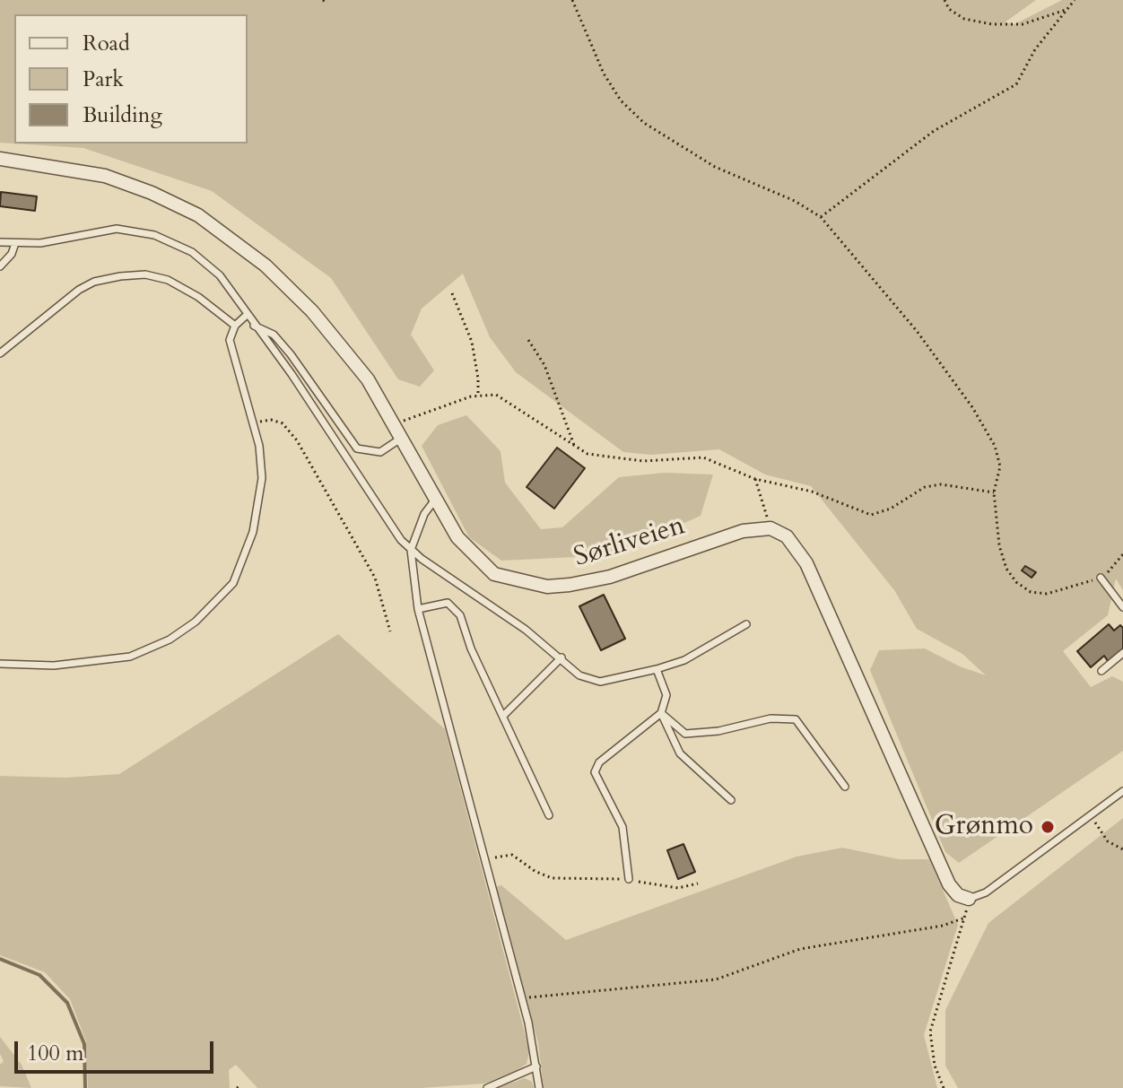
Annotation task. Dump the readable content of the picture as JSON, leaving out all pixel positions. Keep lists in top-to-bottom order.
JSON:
{
  "streets": {
    "street": ["Sørliveien"]
  },
  "places": ["Grønmo"],
  "legend": ["Road", "Park", "Building"],
  "scale_bar": "100 m"
}
